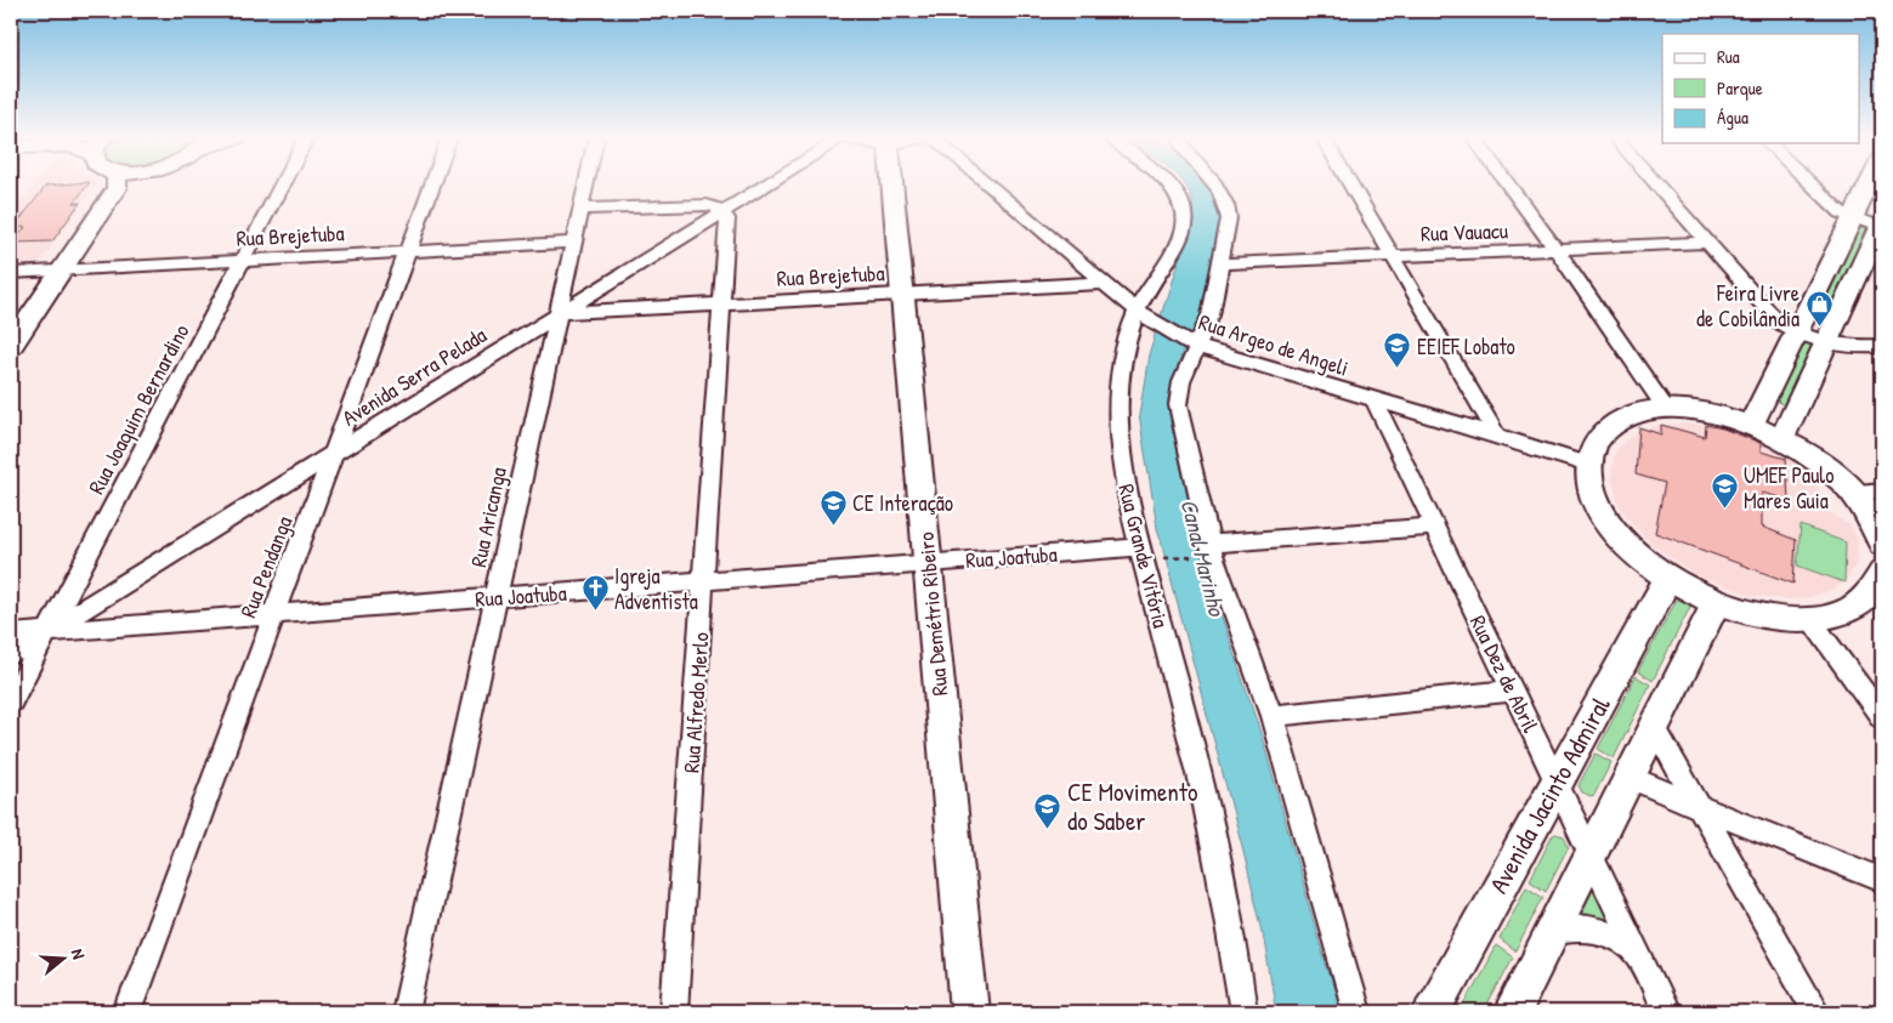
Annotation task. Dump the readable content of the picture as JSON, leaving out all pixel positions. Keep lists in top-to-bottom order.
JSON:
{
  "streets": {
    "street": [
      "Rua Vauacu",
      "Rua Brejetuba",
      "Rua Argeo de Angeli",
      "Avenida Serra Pelada",
      "Rua Joaquim Bernardino",
      "Rua Aricanga",
      "Rua Grande Vitória",
      "Rua Joatuba",
      "Rua Pendanga",
      "Rua Demétrio Ribeiro",
      "Rua Dez de Abril",
      "Rua Alfredo Merlo",
      "Avenida Jacinto Admiral"
    ]
  },
  "crossings": [
    ["Rua Brejetuba", "Rua Argeo de Angeli"],
    ["Rua Brejetuba", "Avenida Serra Pelada"],
    ["Rua Brejetuba", "Rua Joaquim Bernardino"],
    ["Rua Brejetuba", "Rua Aricanga"],
    ["Rua Brejetuba", "Rua Pendanga"],
    ["Rua Brejetuba", "Rua Demétrio Ribeiro"],
    ["Rua Brejetuba", "Rua Alfredo Merlo"],
    ["Rua Argeo de Angeli", "Rua Grande Vitória"],
    ["Rua Argeo de Angeli", "Rua Dez de Abril"],
    ["Avenida Serra Pelada", "Rua Joaquim Bernardino"],
    ["Avenida Serra Pelada", "Rua Aricanga"],
    ["Avenida Serra Pelada", "Rua Joatuba"],
    ["Avenida Serra Pelada", "Rua Pendanga"],
    ["Avenida Serra Pelada", "Rua Alfredo Merlo"],
    ["Rua Joaquim Bernardino", "Rua Joatuba"],
    ["Rua Aricanga", "Rua Joatuba"],
    ["Rua Grande Vitória", "Rua Joatuba"],
    ["Rua Joatuba", "Rua Pendanga"],
    ["Rua Joatuba", "Rua Demétrio Ribeiro"],
    ["Rua Joatuba", "Rua Alfredo Merlo"],
    ["Rua Dez de Abril", "Avenida Jacinto Admiral"]
  ],
  "water": ["Canal Marinho"],
  "places": {
    "shop": ["Feira Livre de Cobilândia"],
    "school or university": [
      "EEIEF Lobato",
      "UMEF Paulo Mares Guia",
      "CE Interação",
      "CE Movimento do Saber"
    ],
    "church": ["Igreja Adventista"]
  },
  "legend": ["Rua", "Parque", "Água"],
  "north": "right"
}
